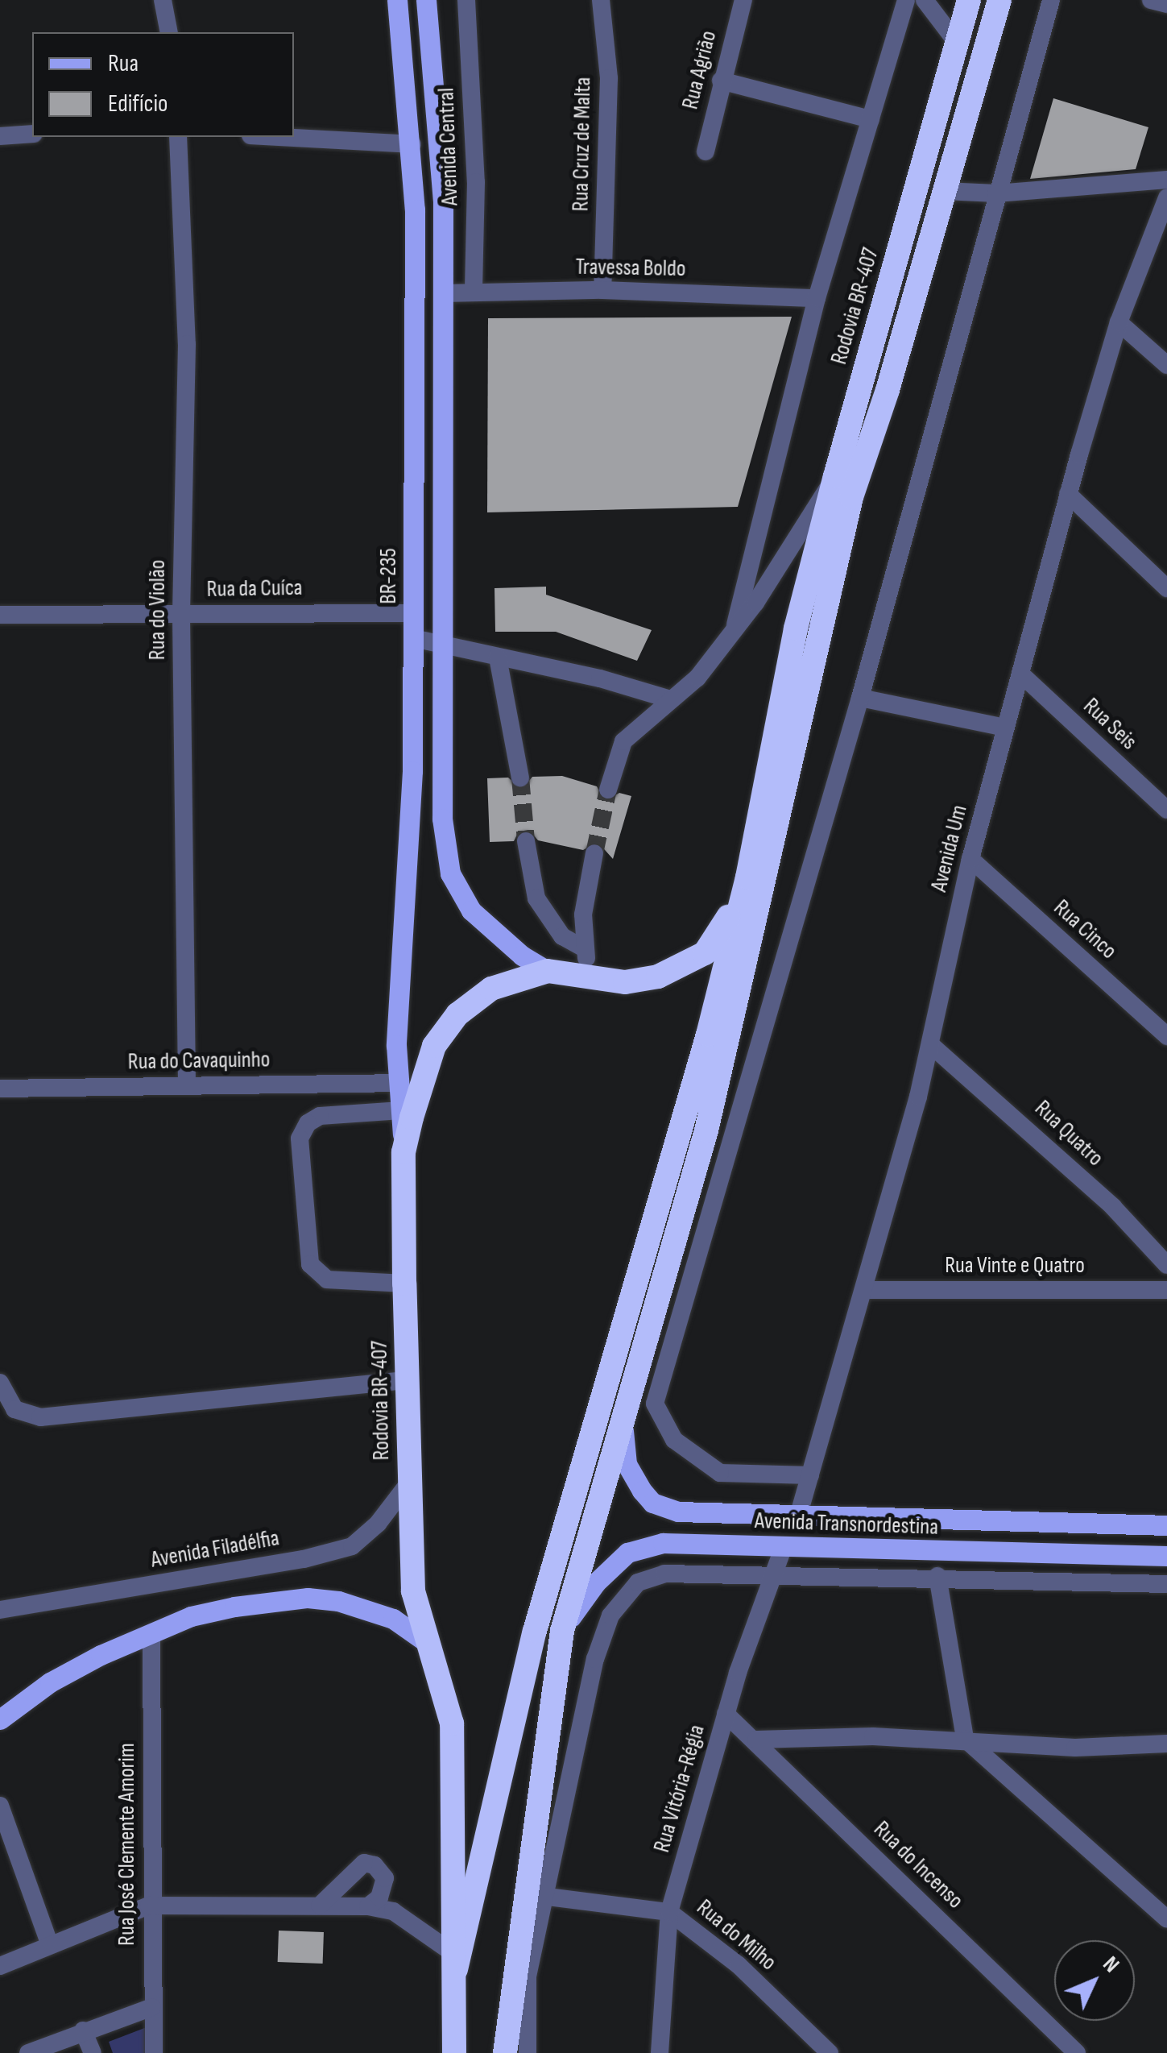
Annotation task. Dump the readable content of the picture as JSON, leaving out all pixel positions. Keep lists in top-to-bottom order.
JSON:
{
  "streets": {
    "highway": ["Rodovia BR-407"],
    "main road": ["BR-235", "Avenida Transnordestina"],
    "street": [
      "Rua Agrião",
      "Rua Cruz de Malta",
      "Avenida Central",
      "Travessa Boldo",
      "Rua da Cuíca",
      "Rua do Violão",
      "Rua Seis",
      "Avenida Um",
      "Rua Cinco",
      "Rua do Cavaquinho",
      "Rua Quatro",
      "Rua Vinte e Quatro",
      "Avenida Filadélfia",
      "Rua Vitória-Régia",
      "Rua José Clemente Amorim",
      "Rua do Incenso",
      "Rua do Milho"
    ]
  },
  "crossings": [
    ["Rua Cruz de Malta", "Travessa Boldo"],
    ["Avenida Central", "Travessa Boldo"],
    ["Rodovia BR-407", "BR-235"],
    ["Rodovia BR-407", "Avenida Filadélfia"],
    ["BR-235", "Rua da Cuíca"],
    ["BR-235", "Rua do Cavaquinho"],
    ["Rua da Cuíca", "Rua do Violão"],
    ["Rua do Violão", "Rua do Cavaquinho"],
    ["Rua Seis", "Avenida Um"],
    ["Avenida Um", "Rua Cinco"],
    ["Avenida Um", "Rua Quatro"],
    ["Avenida Um", "Rua Vinte e Quatro"],
    ["Avenida Um", "Avenida Transnordestina"],
    ["Avenida Transnordestina", "Rua Vitória-Régia"],
    ["Rua Vitória-Régia", "Rua do Incenso"],
    ["Rua Vitória-Régia", "Rua do Milho"]
  ],
  "legend": ["Rua", "Edifício"],
  "north": "top right"
}
